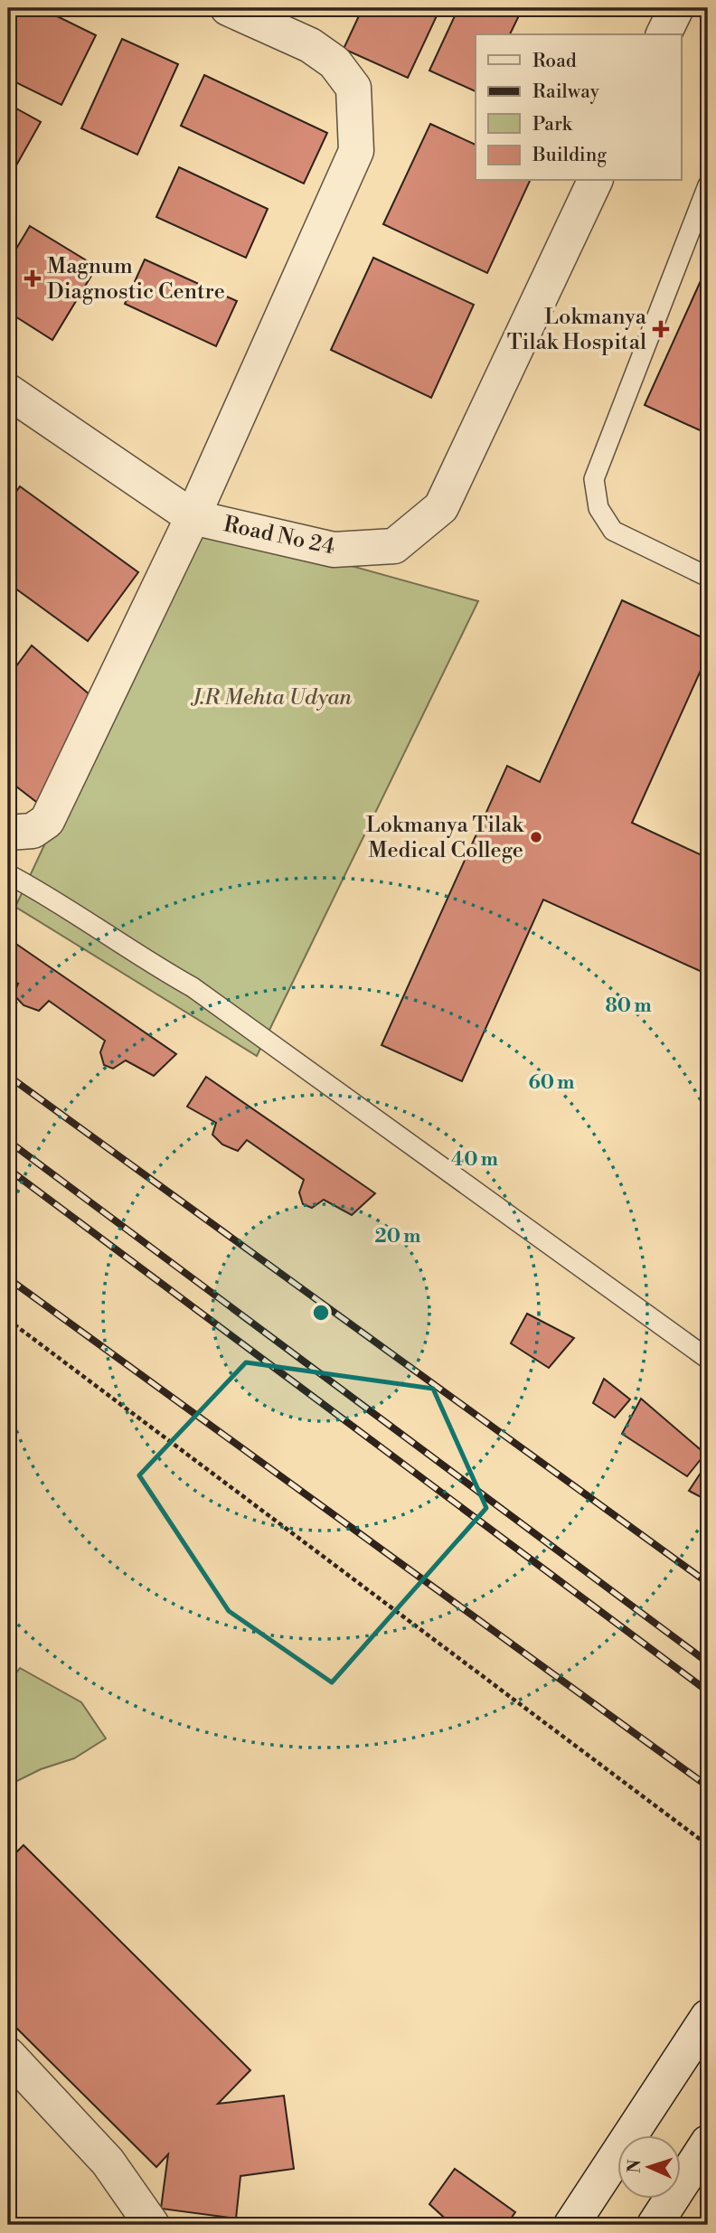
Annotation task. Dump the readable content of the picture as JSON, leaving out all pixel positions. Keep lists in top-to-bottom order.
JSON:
{
  "streets": {
    "street": ["Road No 24"]
  },
  "parks": ["J.R Mehta Udyan"],
  "places": {
    "health": ["Magnum Diagnostic Centre", "Lokmanya Tilak Hospital"],
    "other": ["Lokmanya Tilak Medical College"]
  },
  "legend": [
    "Road",
    "Railway",
    "Park",
    "Building"
  ],
  "north": "left",
  "rings": [
    "80 m",
    "60 m",
    "40 m",
    "20 m"
  ]
}
